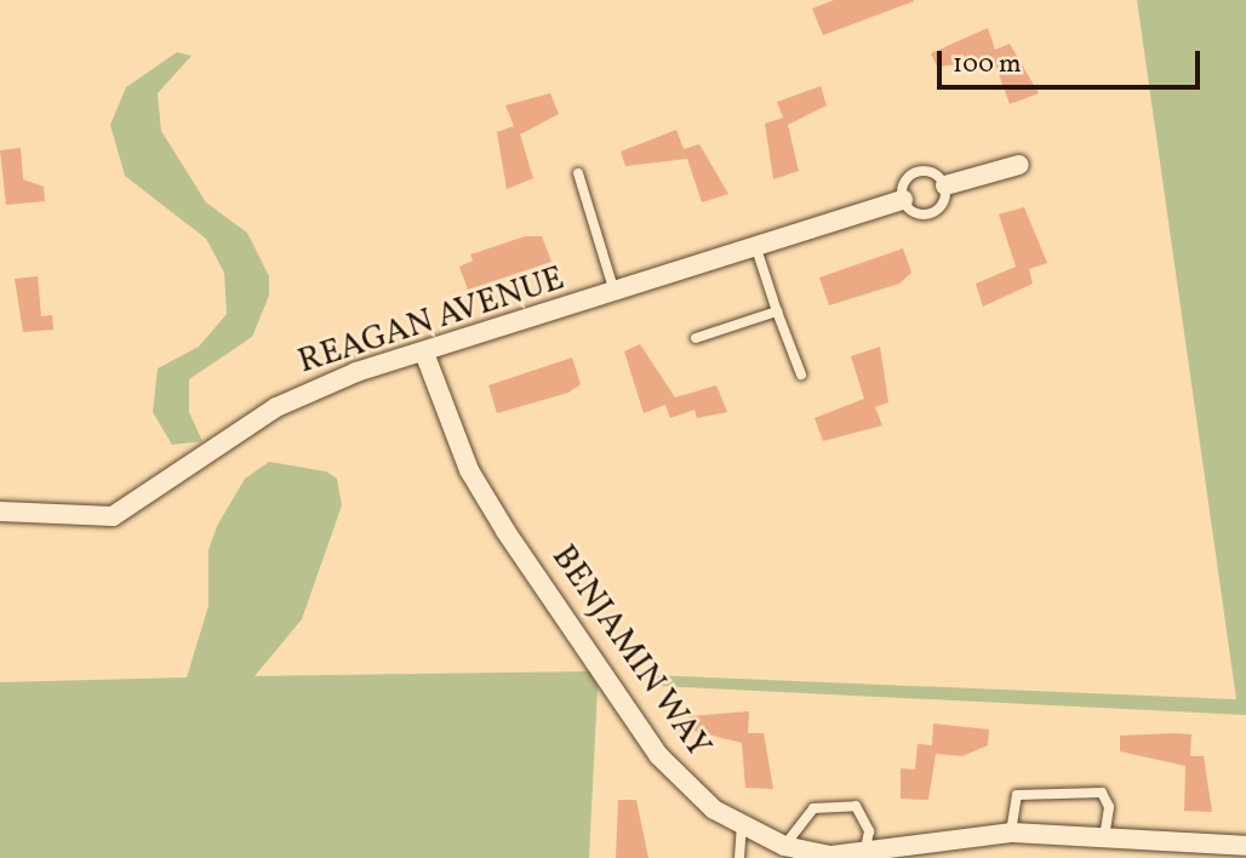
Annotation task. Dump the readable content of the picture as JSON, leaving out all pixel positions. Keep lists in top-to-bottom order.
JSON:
{
  "streets": {
    "street": ["REAGAN AVENUE", "BENJAMIN WAY"]
  },
  "crossings": [
    ["REAGAN AVENUE", "BENJAMIN WAY"]
  ],
  "scale_bar": "100 m"
}
